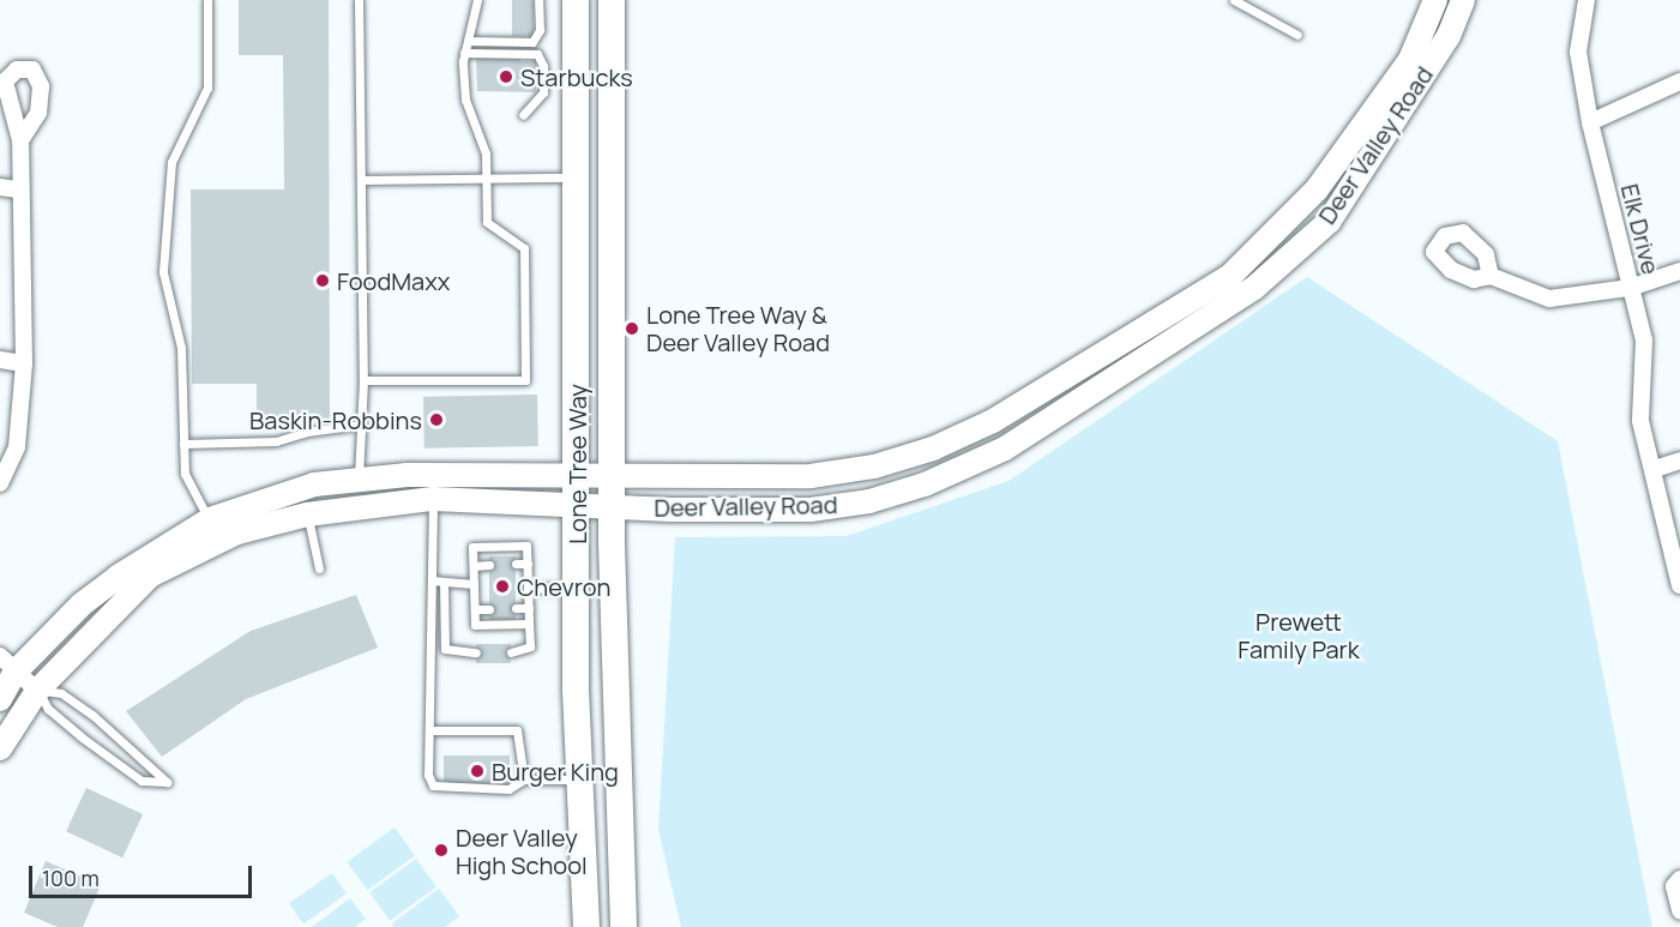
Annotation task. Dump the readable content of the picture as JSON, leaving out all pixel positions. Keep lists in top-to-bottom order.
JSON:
{
  "streets": {
    "main road": ["Deer Valley Road", "Lone Tree Way"],
    "street": ["Elk Drive"]
  },
  "crossings": [
    ["Deer Valley Road", "Lone Tree Way"]
  ],
  "parks": ["Prewett Family Park"],
  "places": [
    "Starbucks",
    "FoodMaxx",
    "Lone Tree Way & Deer Valley Road",
    "Baskin-Robbins",
    "Chevron",
    "Burger King",
    "Deer Valley High School"
  ],
  "scale_bar": "100 m"
}
